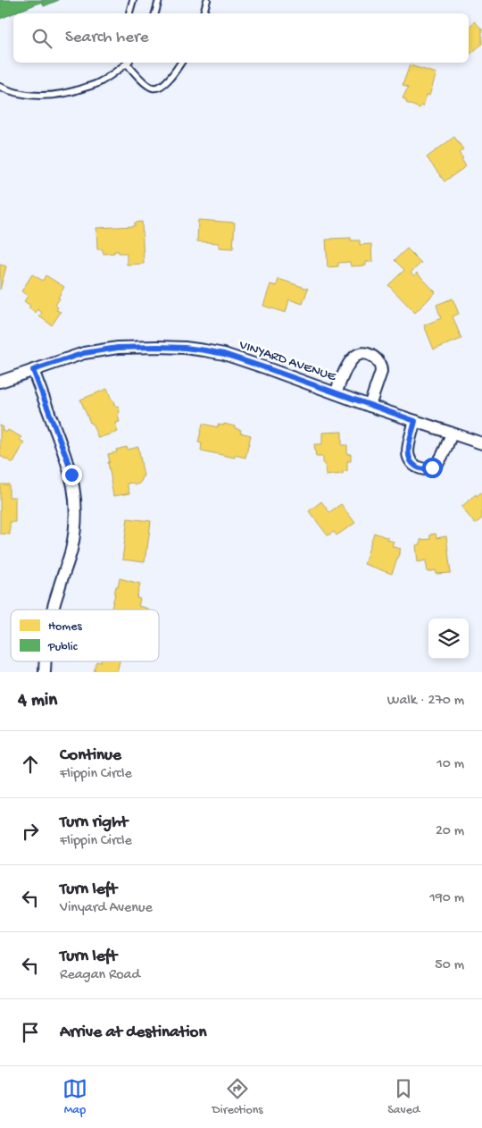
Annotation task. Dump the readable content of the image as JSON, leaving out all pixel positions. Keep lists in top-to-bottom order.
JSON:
{
  "streets": {
    "street": ["VINYARD AVENUE"]
  },
  "legend": ["Homes", "Public"],
  "page": {
    "search": "Search here",
    "heading": ["4 min", "Walk · 270 m"],
    "list": [
      ["Continue", "Flippin Circle", "10 m"],
      ["Turn right", "Flippin Circle", "20 m"],
      ["Turn left", "Vinyard Avenue", "190 m"],
      ["Turn left", "Reagan Road", "50 m"],
      "Arrive at destination"
    ],
    "nav": ["Map", "Directions", "Saved"]
  }
}
